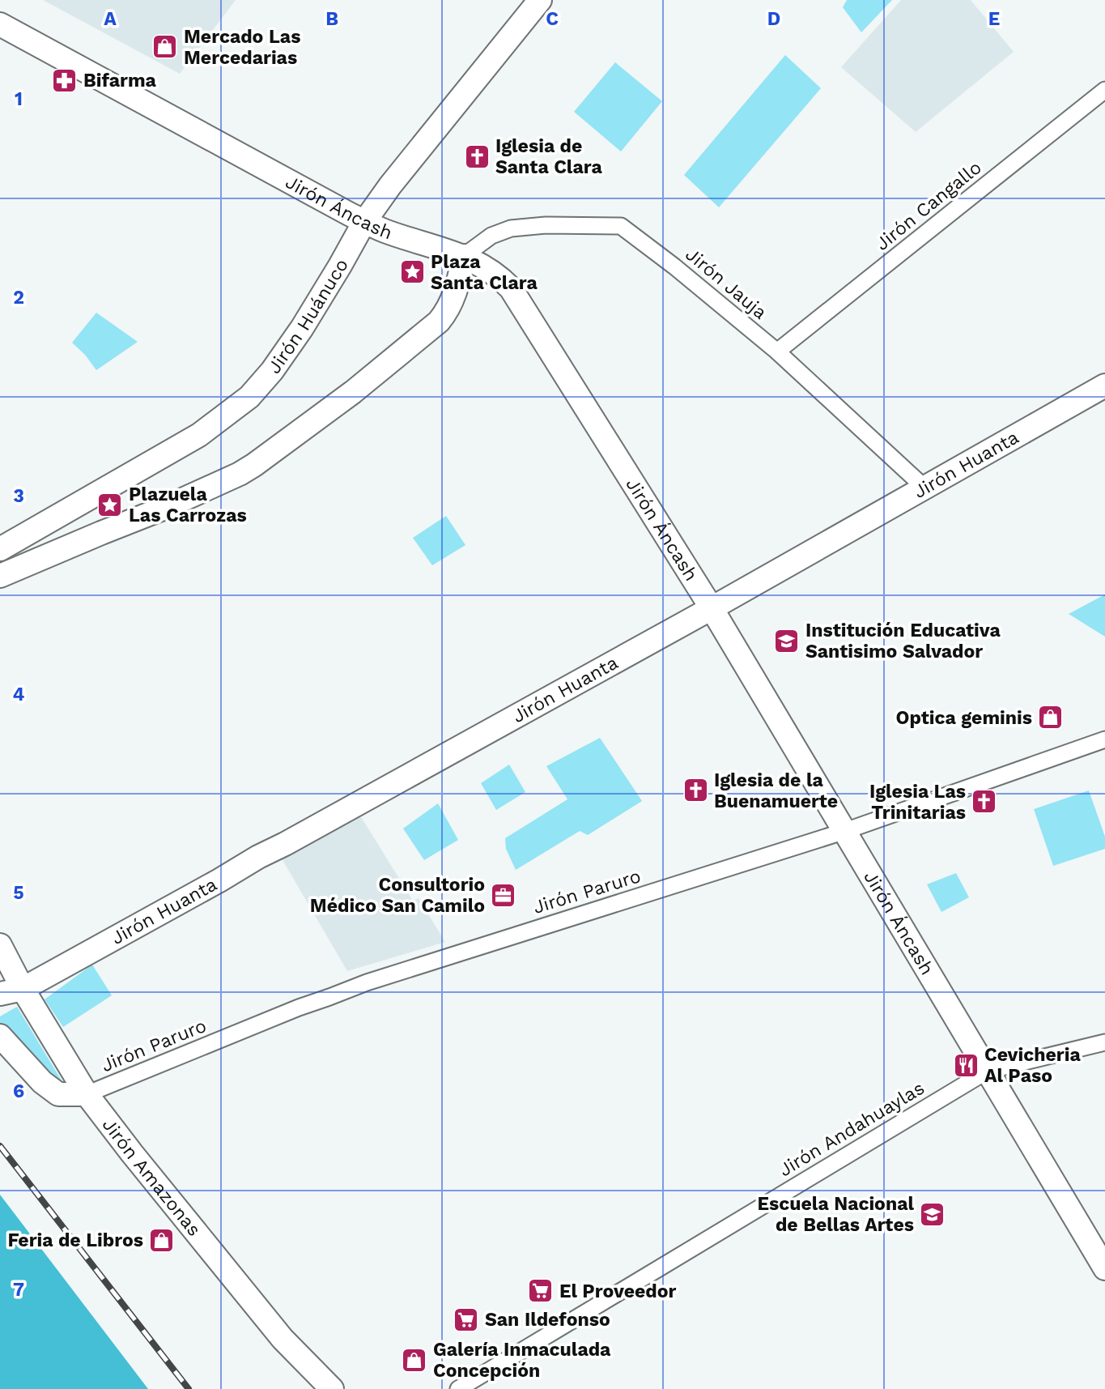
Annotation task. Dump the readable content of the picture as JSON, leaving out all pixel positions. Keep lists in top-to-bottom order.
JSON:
{
  "streets": {
    "street": [
      "Jirón Cangallo",
      "Jirón Áncash",
      "Jirón Jauja",
      "Jirón Huánuco",
      "Jirón Huanta",
      "Jirón Paruro",
      "Jirón Andahuaylas",
      "Jirón Amazonas"
    ]
  },
  "crossings": [
    ["Jirón Cangallo", "Jirón Jauja"],
    ["Jirón Áncash", "Jirón Jauja"],
    ["Jirón Áncash", "Jirón Huánuco"],
    ["Jirón Áncash", "Jirón Huanta"],
    ["Jirón Áncash", "Jirón Paruro"],
    ["Jirón Áncash", "Jirón Andahuaylas"],
    ["Jirón Jauja", "Jirón Huanta"],
    ["Jirón Huanta", "Jirón Amazonas"],
    ["Jirón Paruro", "Jirón Amazonas"]
  ],
  "places": {
    "shop": [
      "Mercado Las Mercedarias",
      "Optica geminis",
      "Feria de Libros",
      "Galería Inmaculada Concepción"
    ],
    "pharmacy": ["Bifarma"],
    "church": ["Iglesia de Santa Clara", "Iglesia de la Buenamuerte", "Iglesia Las Trinitarias"],
    "place": ["Plaza Santa Clara", "Plazuela Las Carrozas"],
    "school or university": ["Institución Educativa Santisimo Salvador", "Escuela Nacional de Bellas Artes"],
    "office": ["Consultorio Médico San Camilo"],
    "restaurant": ["Cevicheria Al Paso"],
    "supermarket": ["El Proveedor", "San Ildefonso"]
  },
  "grid": {
    "columns": [
      "A",
      "B",
      "C",
      "D",
      "E"
    ],
    "rows": [
      "1",
      "2",
      "3",
      "4",
      "5",
      "6",
      "7"
    ]
  }
}
